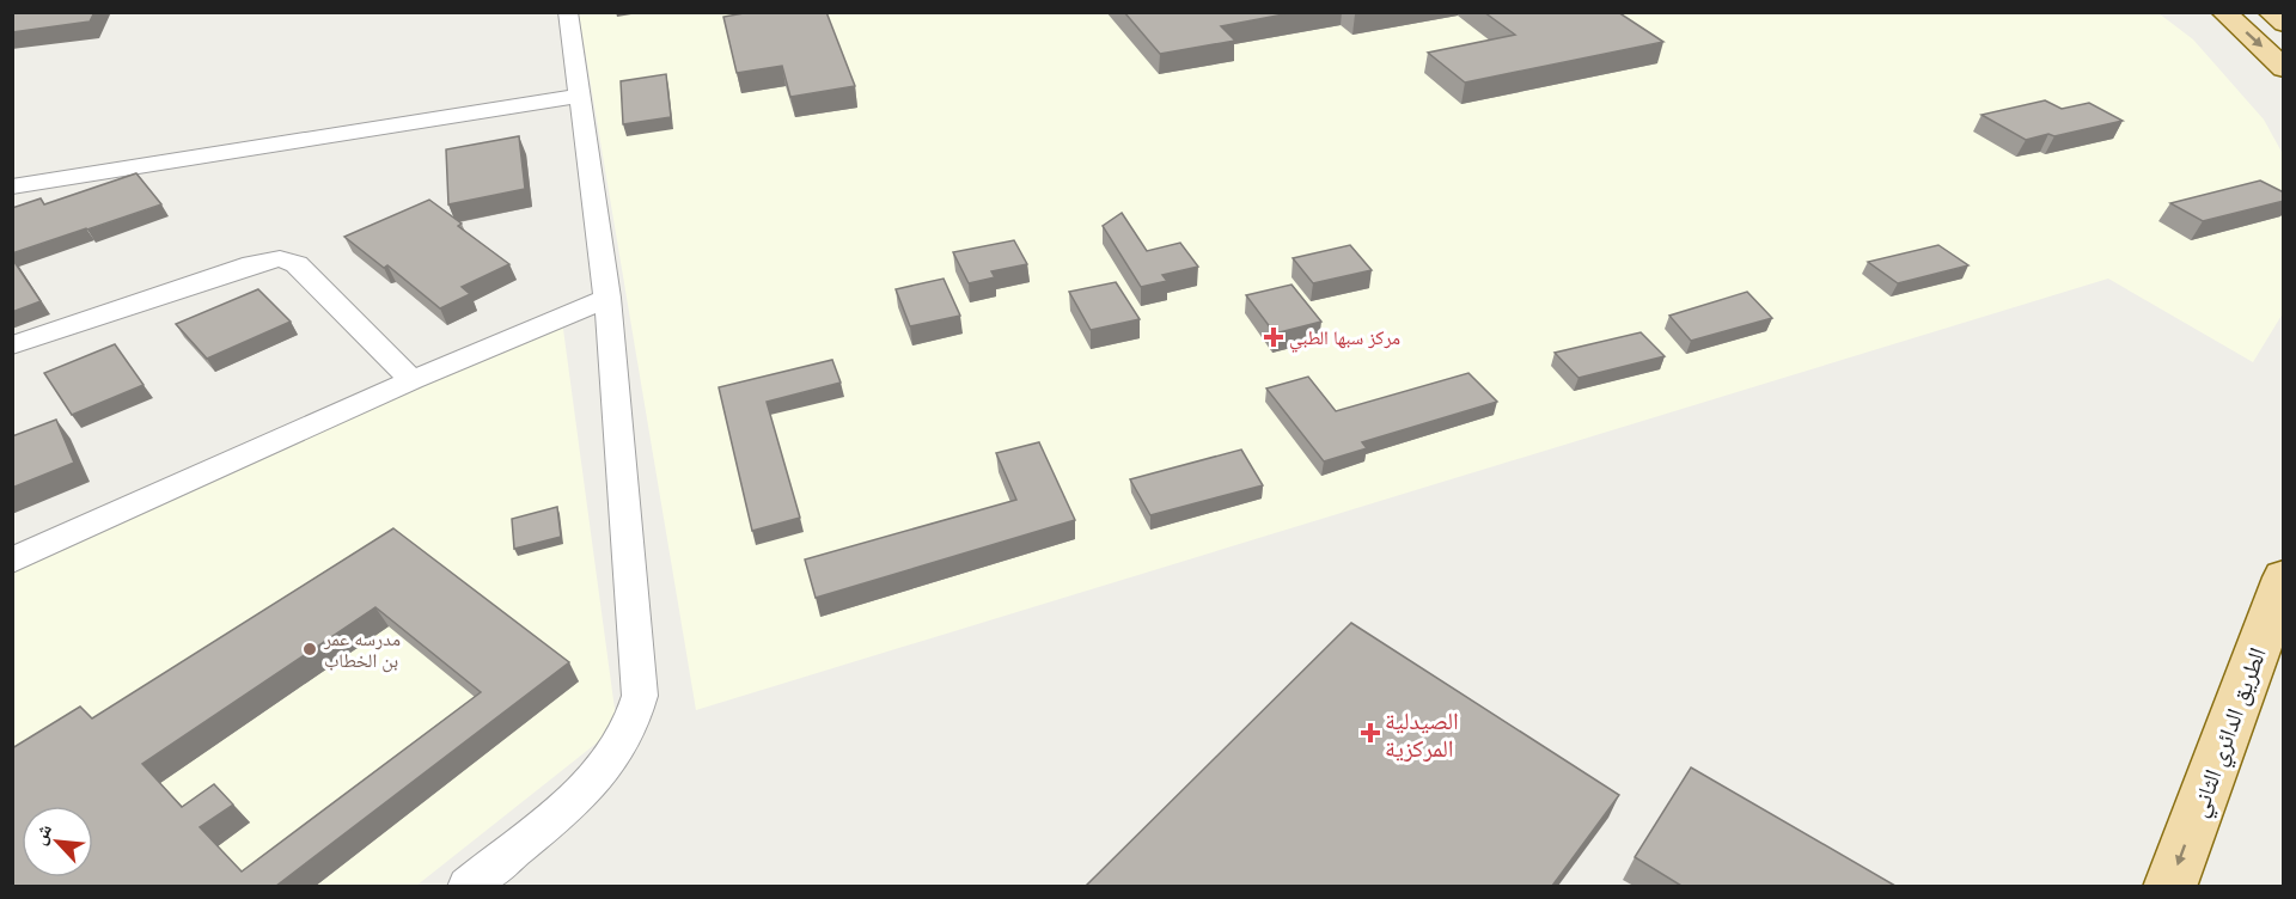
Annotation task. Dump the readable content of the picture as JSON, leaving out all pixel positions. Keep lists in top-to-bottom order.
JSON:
{
  "streets": {
    "main road": ["الطريق الدائري الثاني"]
  },
  "one_way": ["الطريق الدائري الثاني"],
  "places": {
    "health": ["مركز سبها الطبي", "الصيدلية المركزية"],
    "other": ["مدرسه عمر بن الخطاب"]
  },
  "north": "top left"
}
